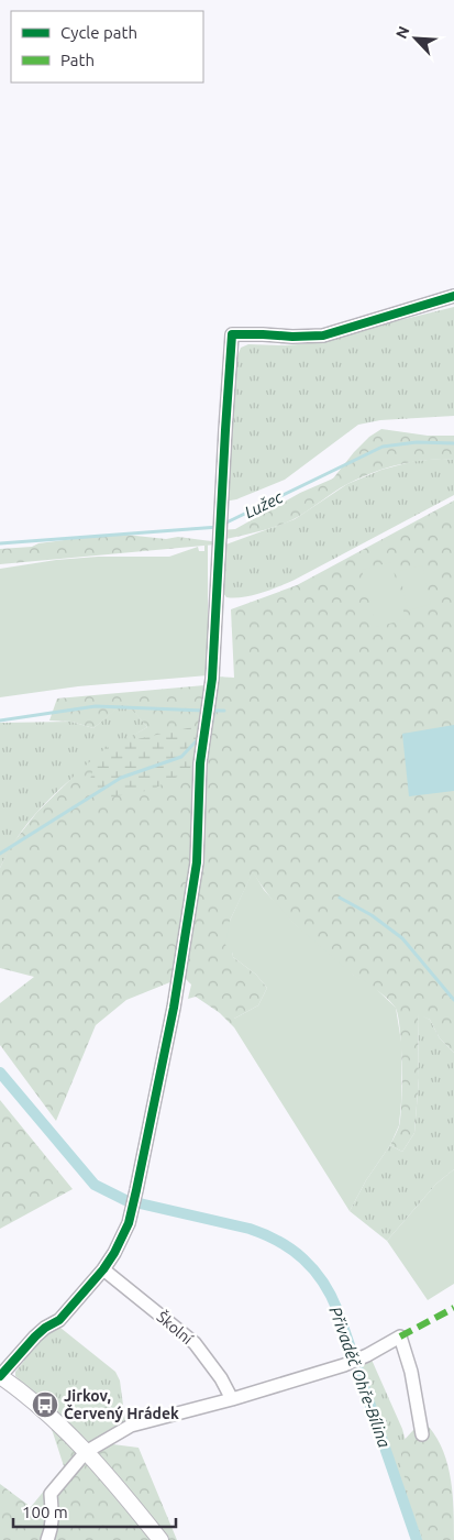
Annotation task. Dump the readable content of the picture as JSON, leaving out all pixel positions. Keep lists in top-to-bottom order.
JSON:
{
  "streets": {
    "street": ["Školní"]
  },
  "water": ["Lužec", "Přivaděč Ohře-Bílina"],
  "places": {
    "bus stop": ["Jirkov, Červený Hrádek"]
  },
  "legend": ["Cycle path", "Path"],
  "scale_bar": "100 m",
  "north": "top left"
}
